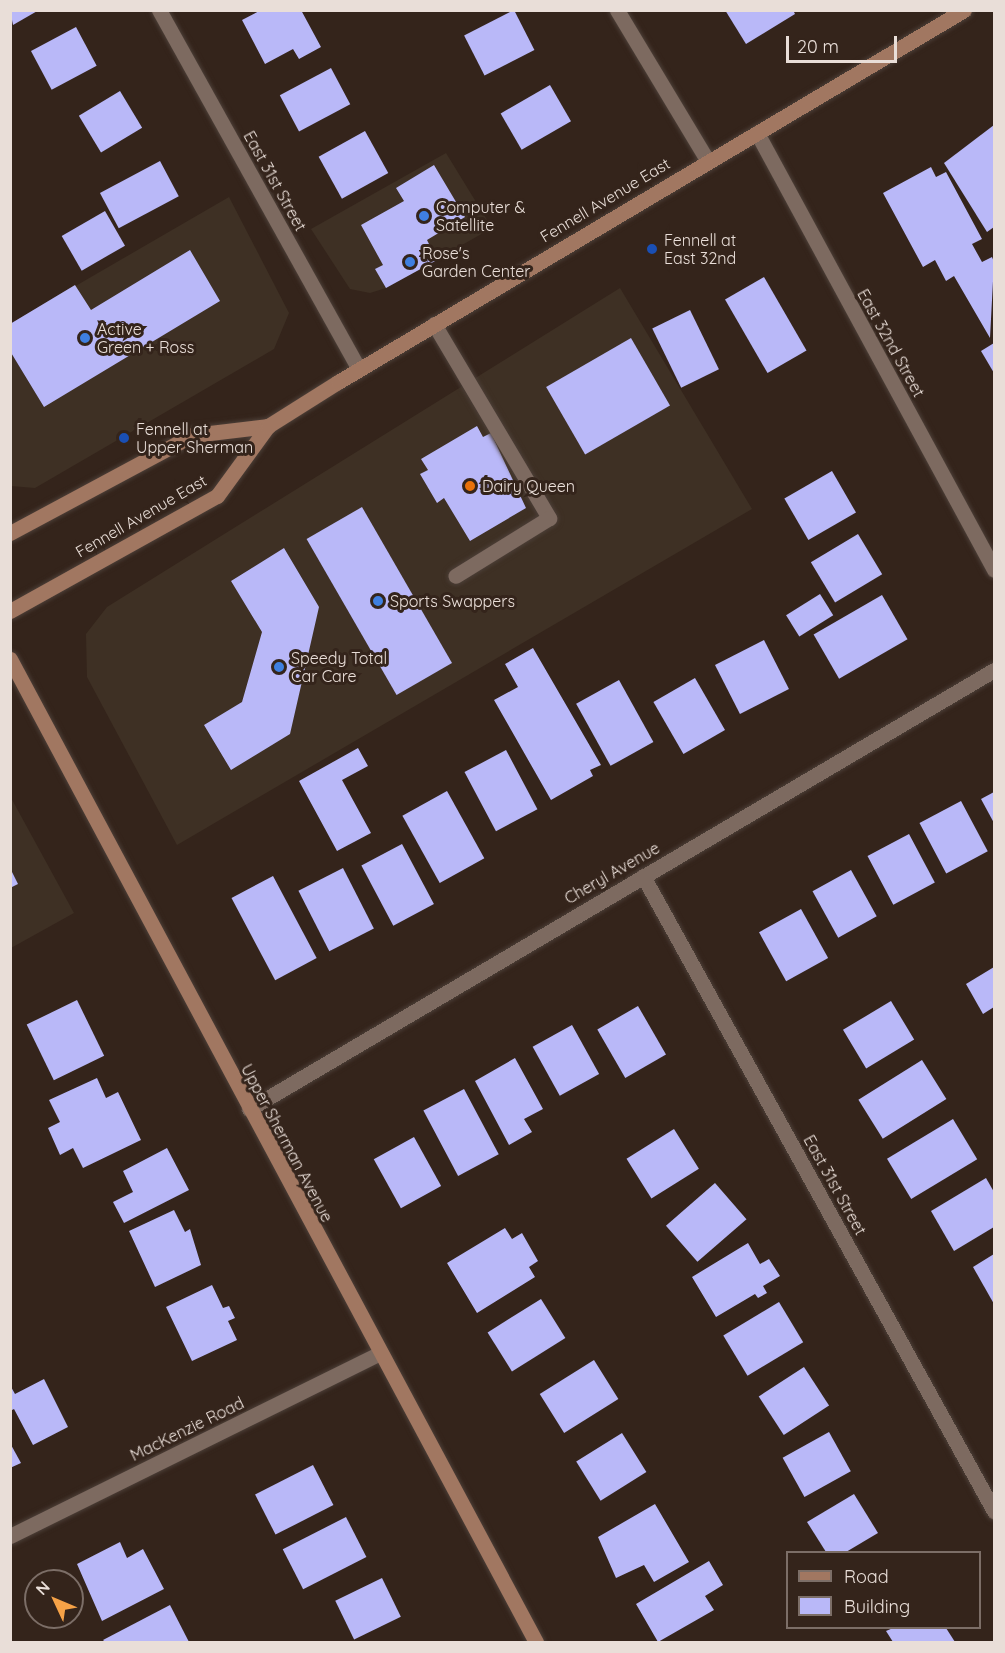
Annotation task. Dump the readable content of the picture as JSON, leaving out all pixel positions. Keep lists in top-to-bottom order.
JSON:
{
  "streets": {
    "main road": ["Fennell Avenue East", "Upper Sherman Avenue"],
    "street": [
      "East 31st Street",
      "East 32nd Street",
      "Cheryl Avenue",
      "MacKenzie Road"
    ]
  },
  "crossings": [
    ["East 31st Street", "Fennell Avenue East"],
    ["East 31st Street", "Cheryl Avenue"],
    ["Fennell Avenue East", "East 32nd Street"],
    ["Cheryl Avenue", "Upper Sherman Avenue"],
    ["Upper Sherman Avenue", "MacKenzie Road"]
  ],
  "places": [
    "Computer & Satellite",
    "Fennell at East 32nd",
    "Rose's Garden Center",
    "Active Green + Ross",
    "Fennell at Upper Sherman",
    "Dairy Queen",
    "Sports Swappers",
    "Speedy Total Car Care"
  ],
  "legend": ["Road", "Building"],
  "scale_bar": "20 m",
  "north": "top left"
}
